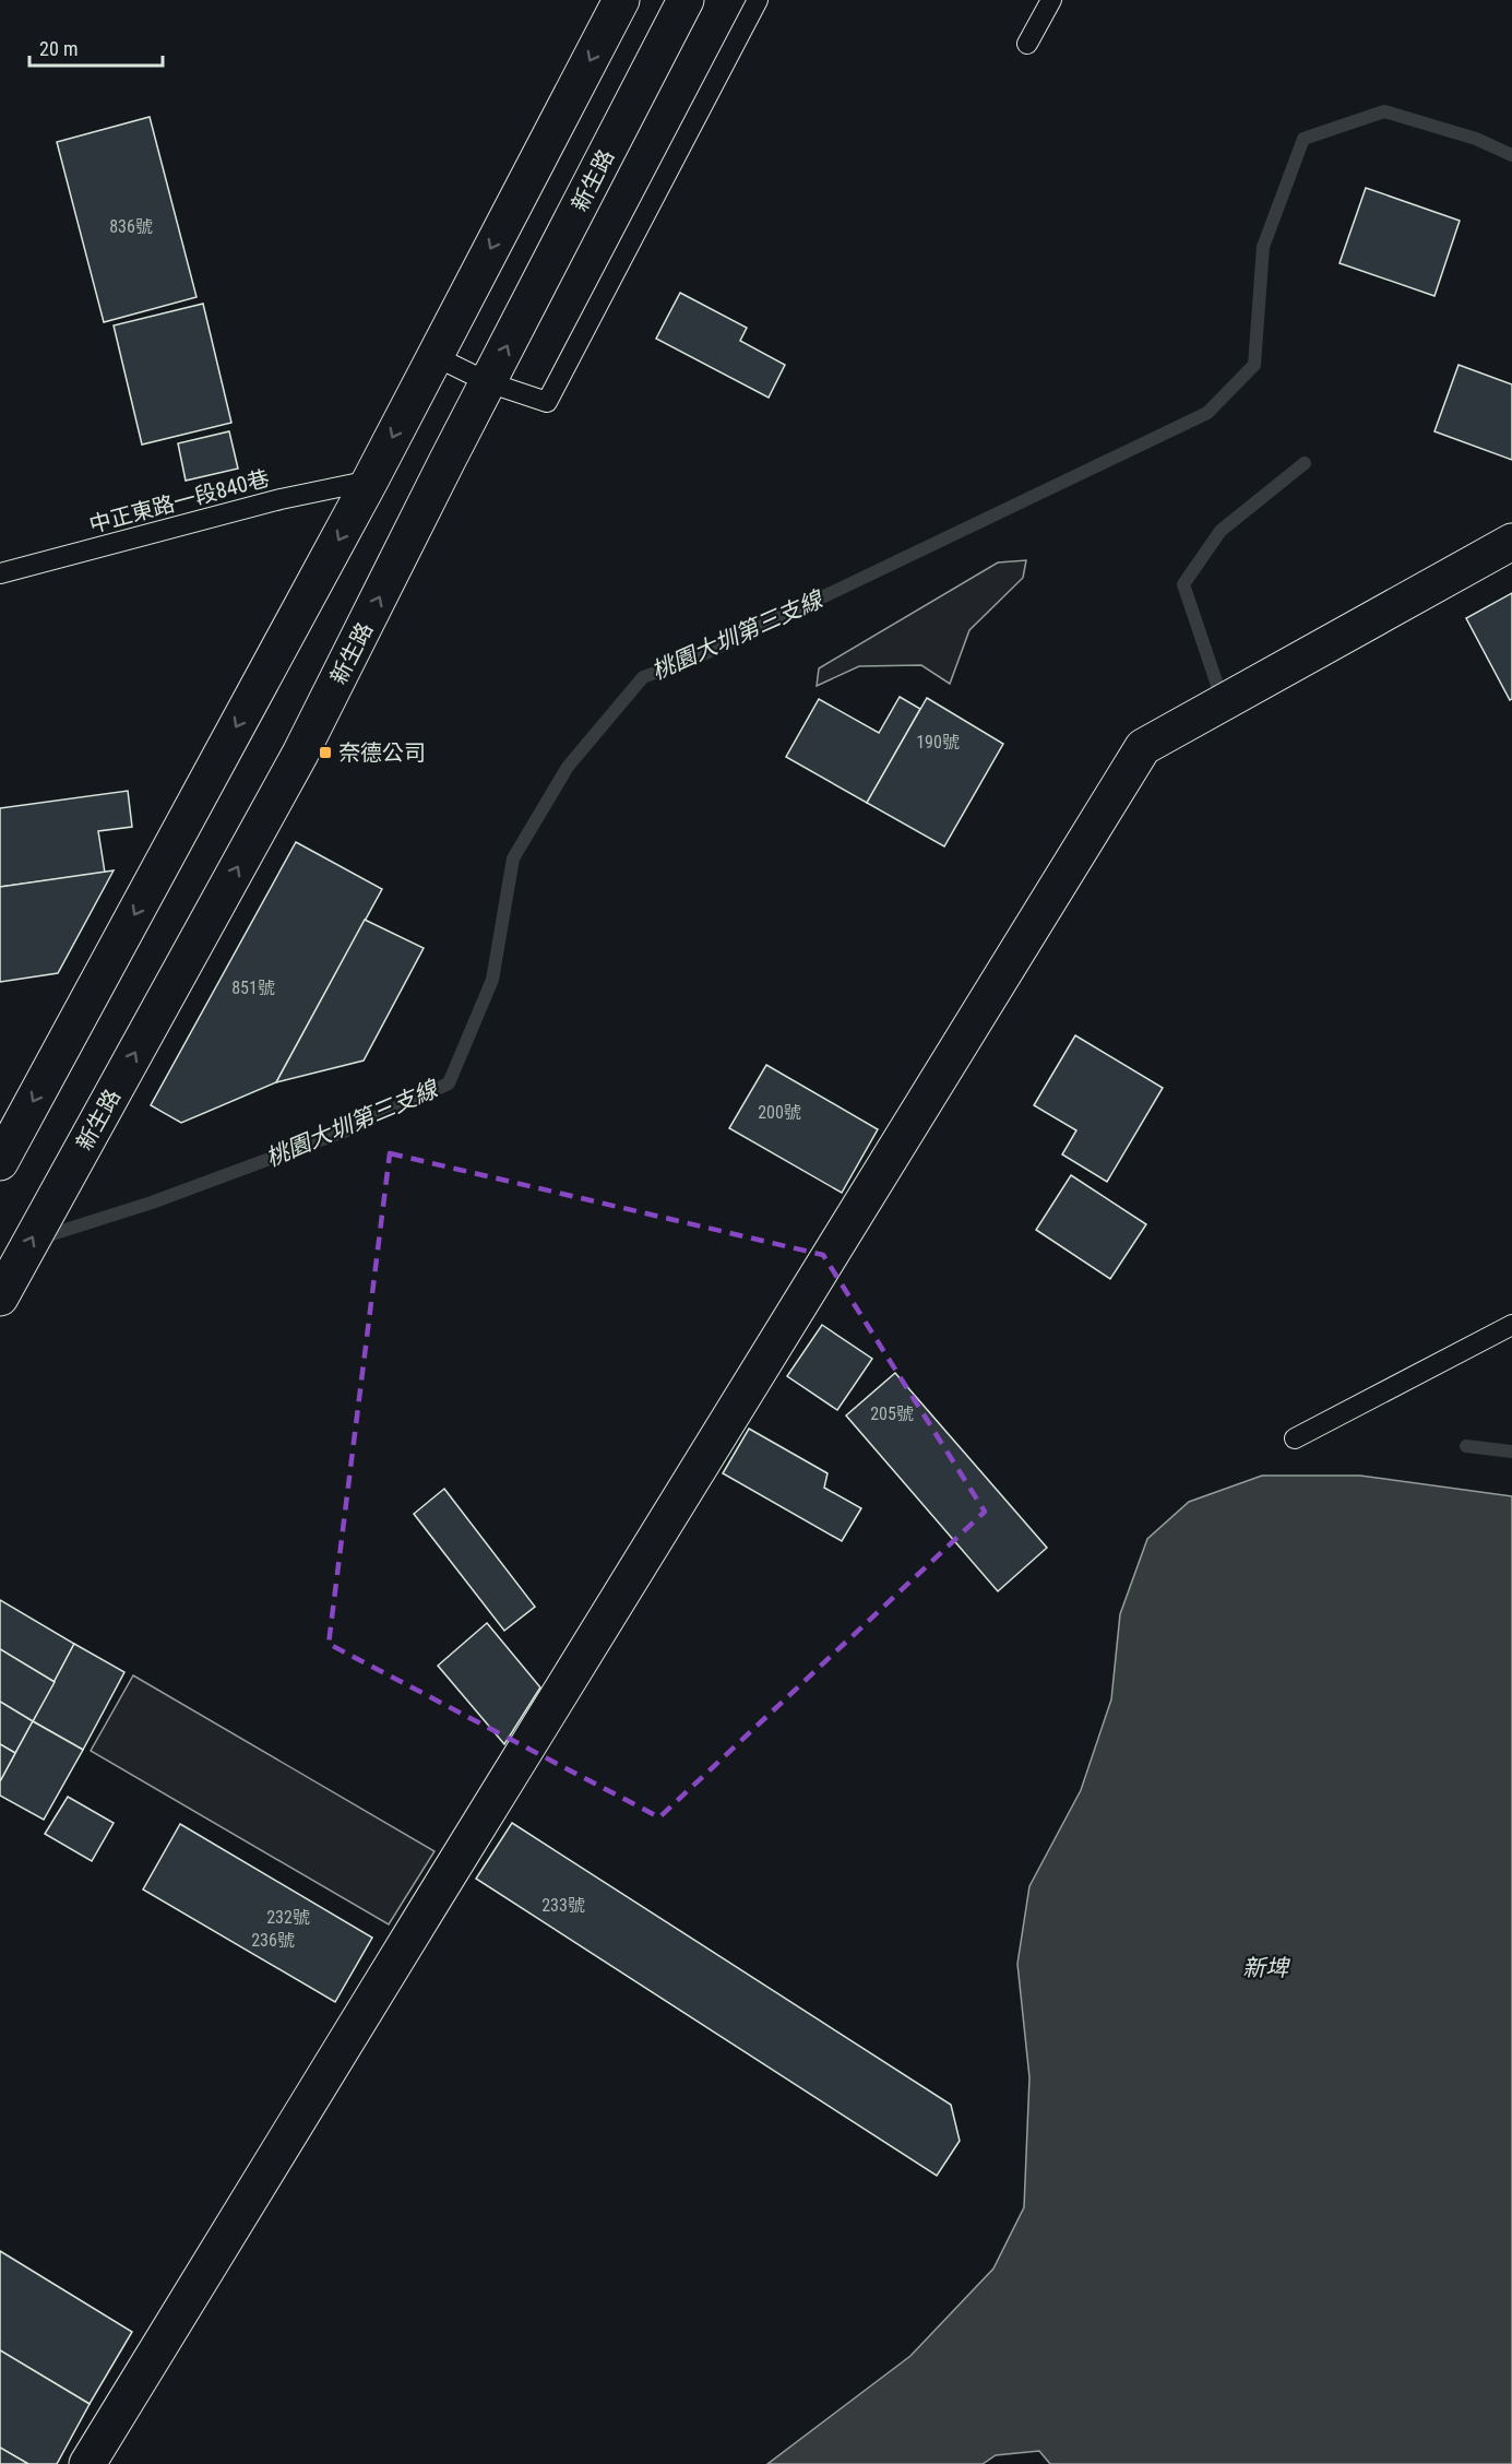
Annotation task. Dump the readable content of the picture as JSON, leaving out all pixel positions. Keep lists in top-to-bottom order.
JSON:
{
  "streets": {
    "main road": ["新生路"],
    "lane": ["中正東路一段840巷"]
  },
  "water": ["桃園大圳第三支線", "新埤"],
  "places": {
    "transit": ["奈德公司"]
  },
  "house_numbers": [
    "836號",
    "190號",
    "851號",
    "200號",
    "205號",
    "233號",
    "232號",
    "236號"
  ],
  "scale_bar": "20 m"
}
